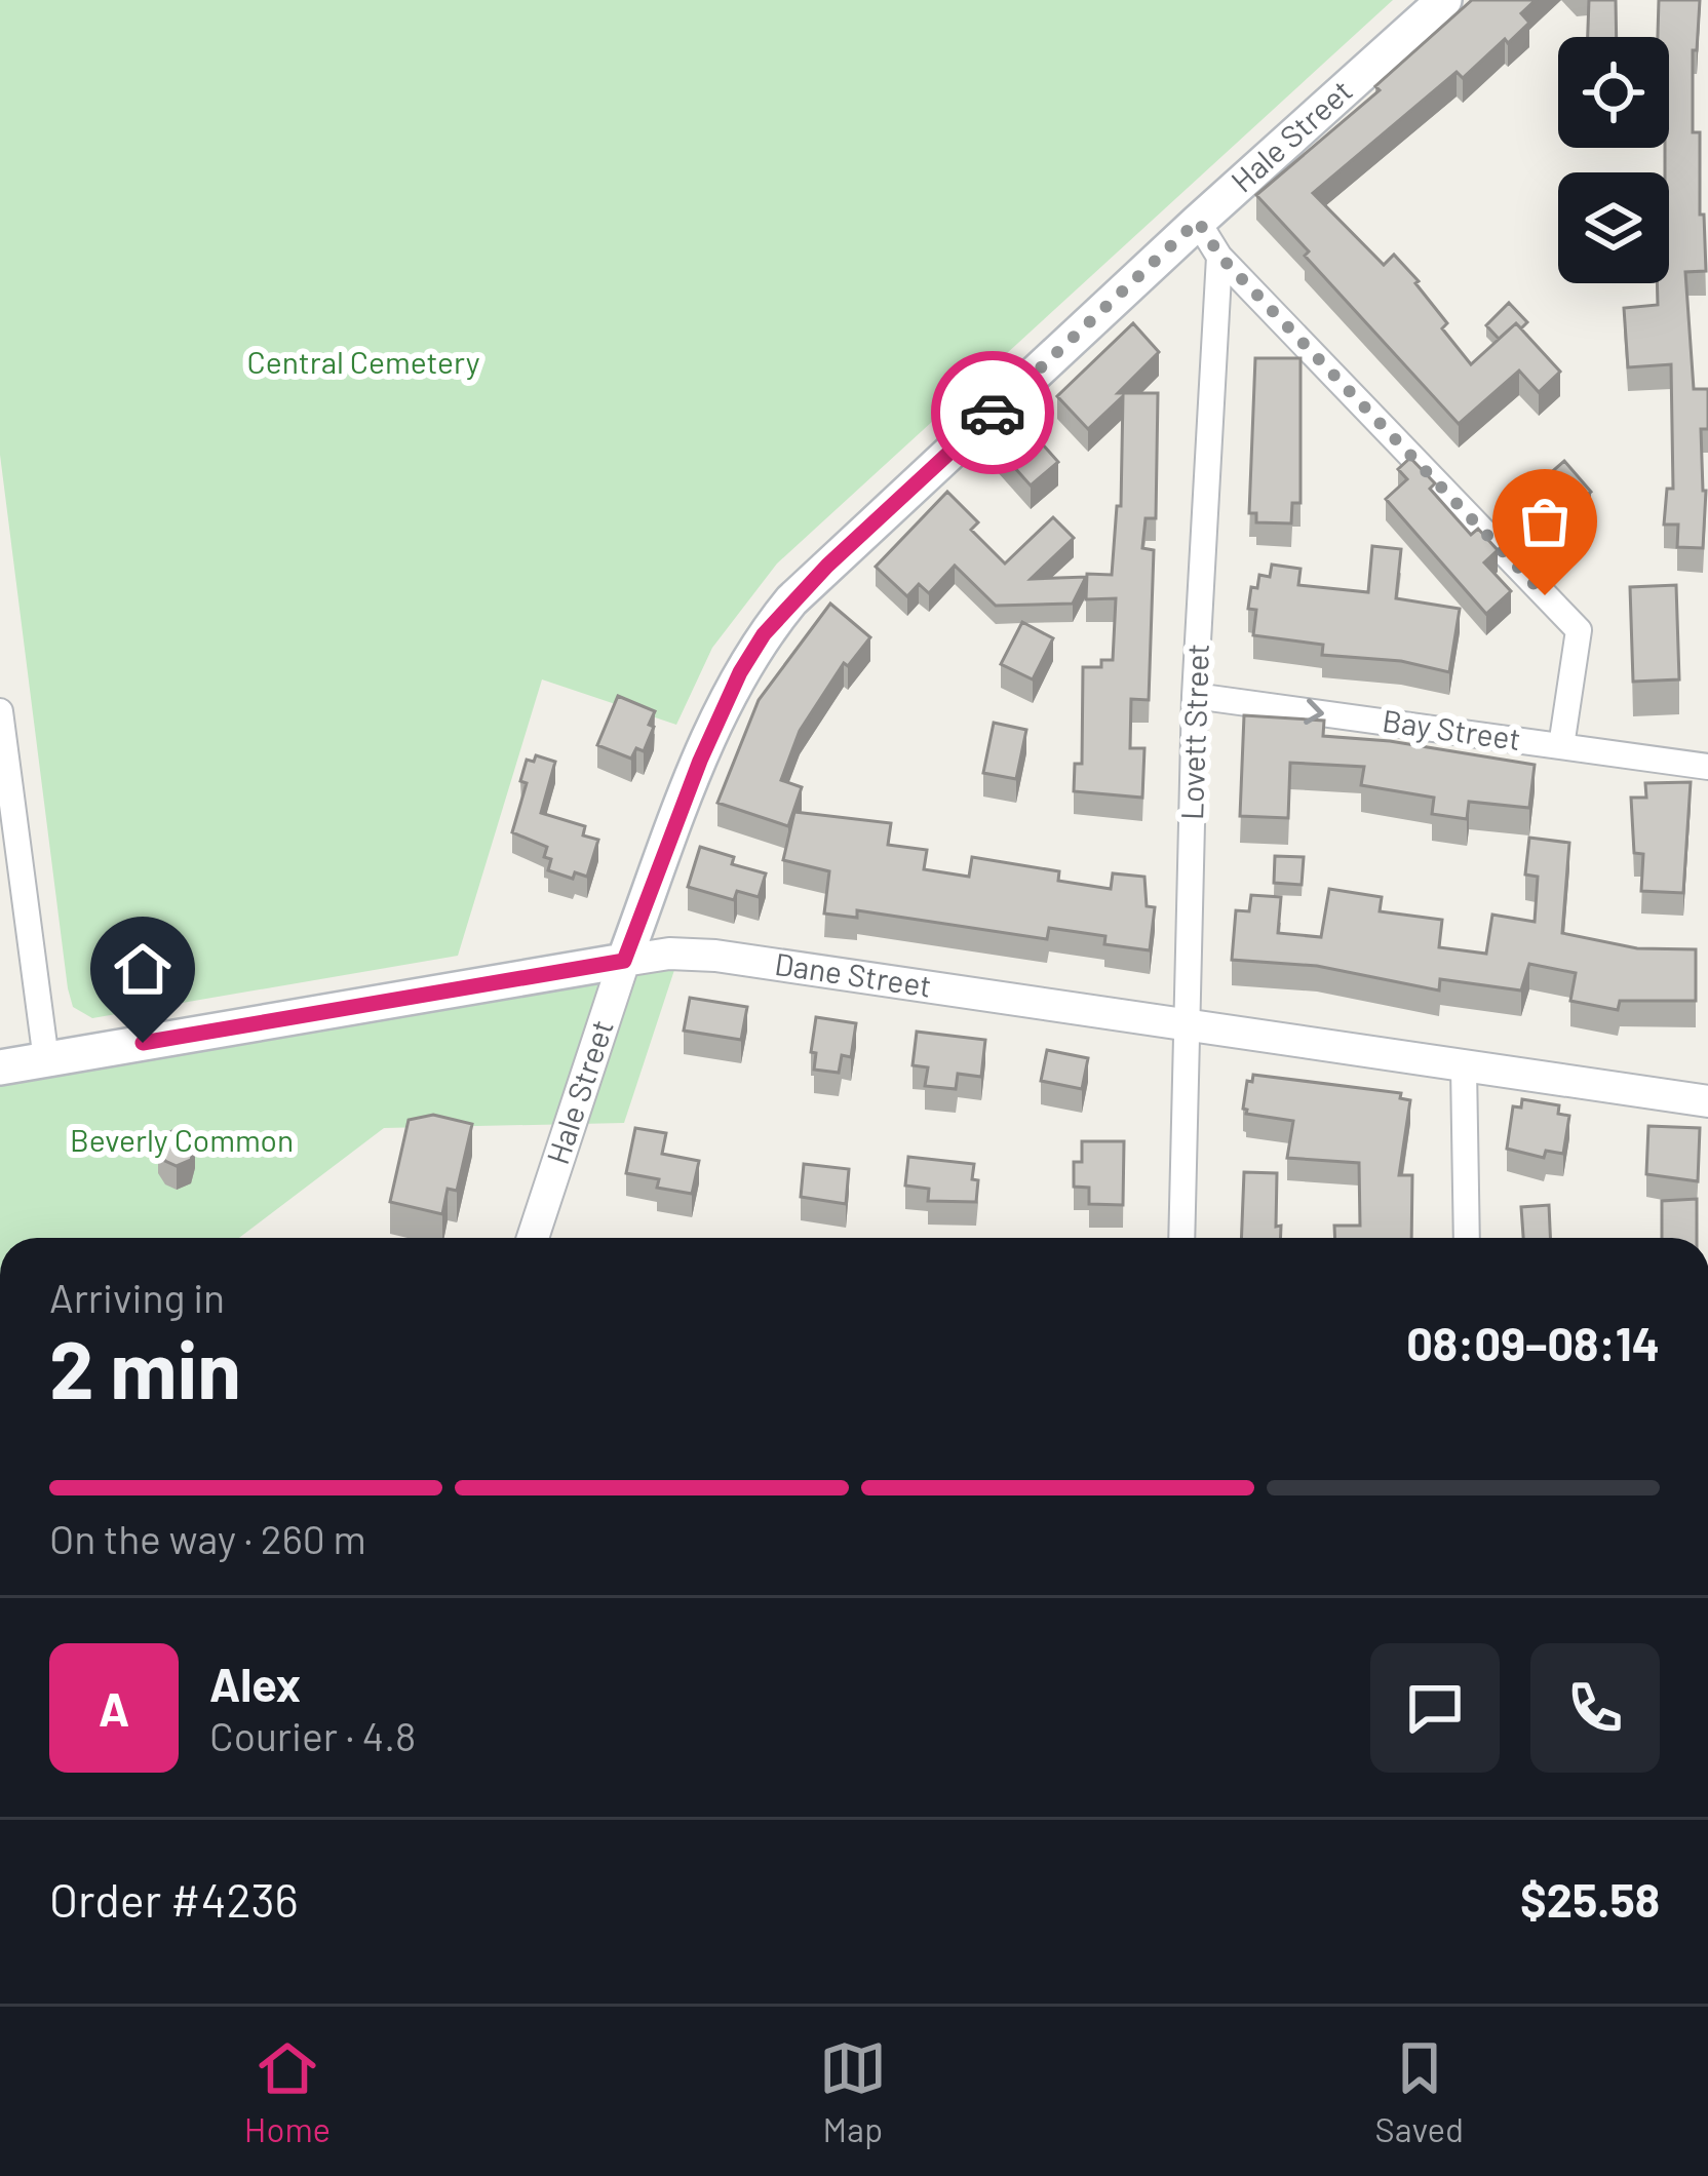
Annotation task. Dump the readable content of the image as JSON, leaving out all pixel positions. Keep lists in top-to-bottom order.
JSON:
{
  "streets": {
    "main road": ["Hale Street", "Dane Street"],
    "street": ["Bay Street", "Lovett Street"]
  },
  "crossings": [
    ["Hale Street", "Dane Street"],
    ["Bay Street", "Lovett Street"],
    ["Lovett Street", "Dane Street"]
  ],
  "one_way": ["Bay Street"],
  "parks": ["Central Cemetery", "Beverly Common"],
  "page": {
    "heading": ["2 min", "Arriving in", "08:09–08:14"],
    "panel": [
      "Alex",
      "Courier · 4.8",
      "Order #4236",
      "$25.58"
    ],
    "bar": "On the way · 260 m",
    "round": "A",
    "tabs": ["Home", "Map", "Saved"]
  }
}
